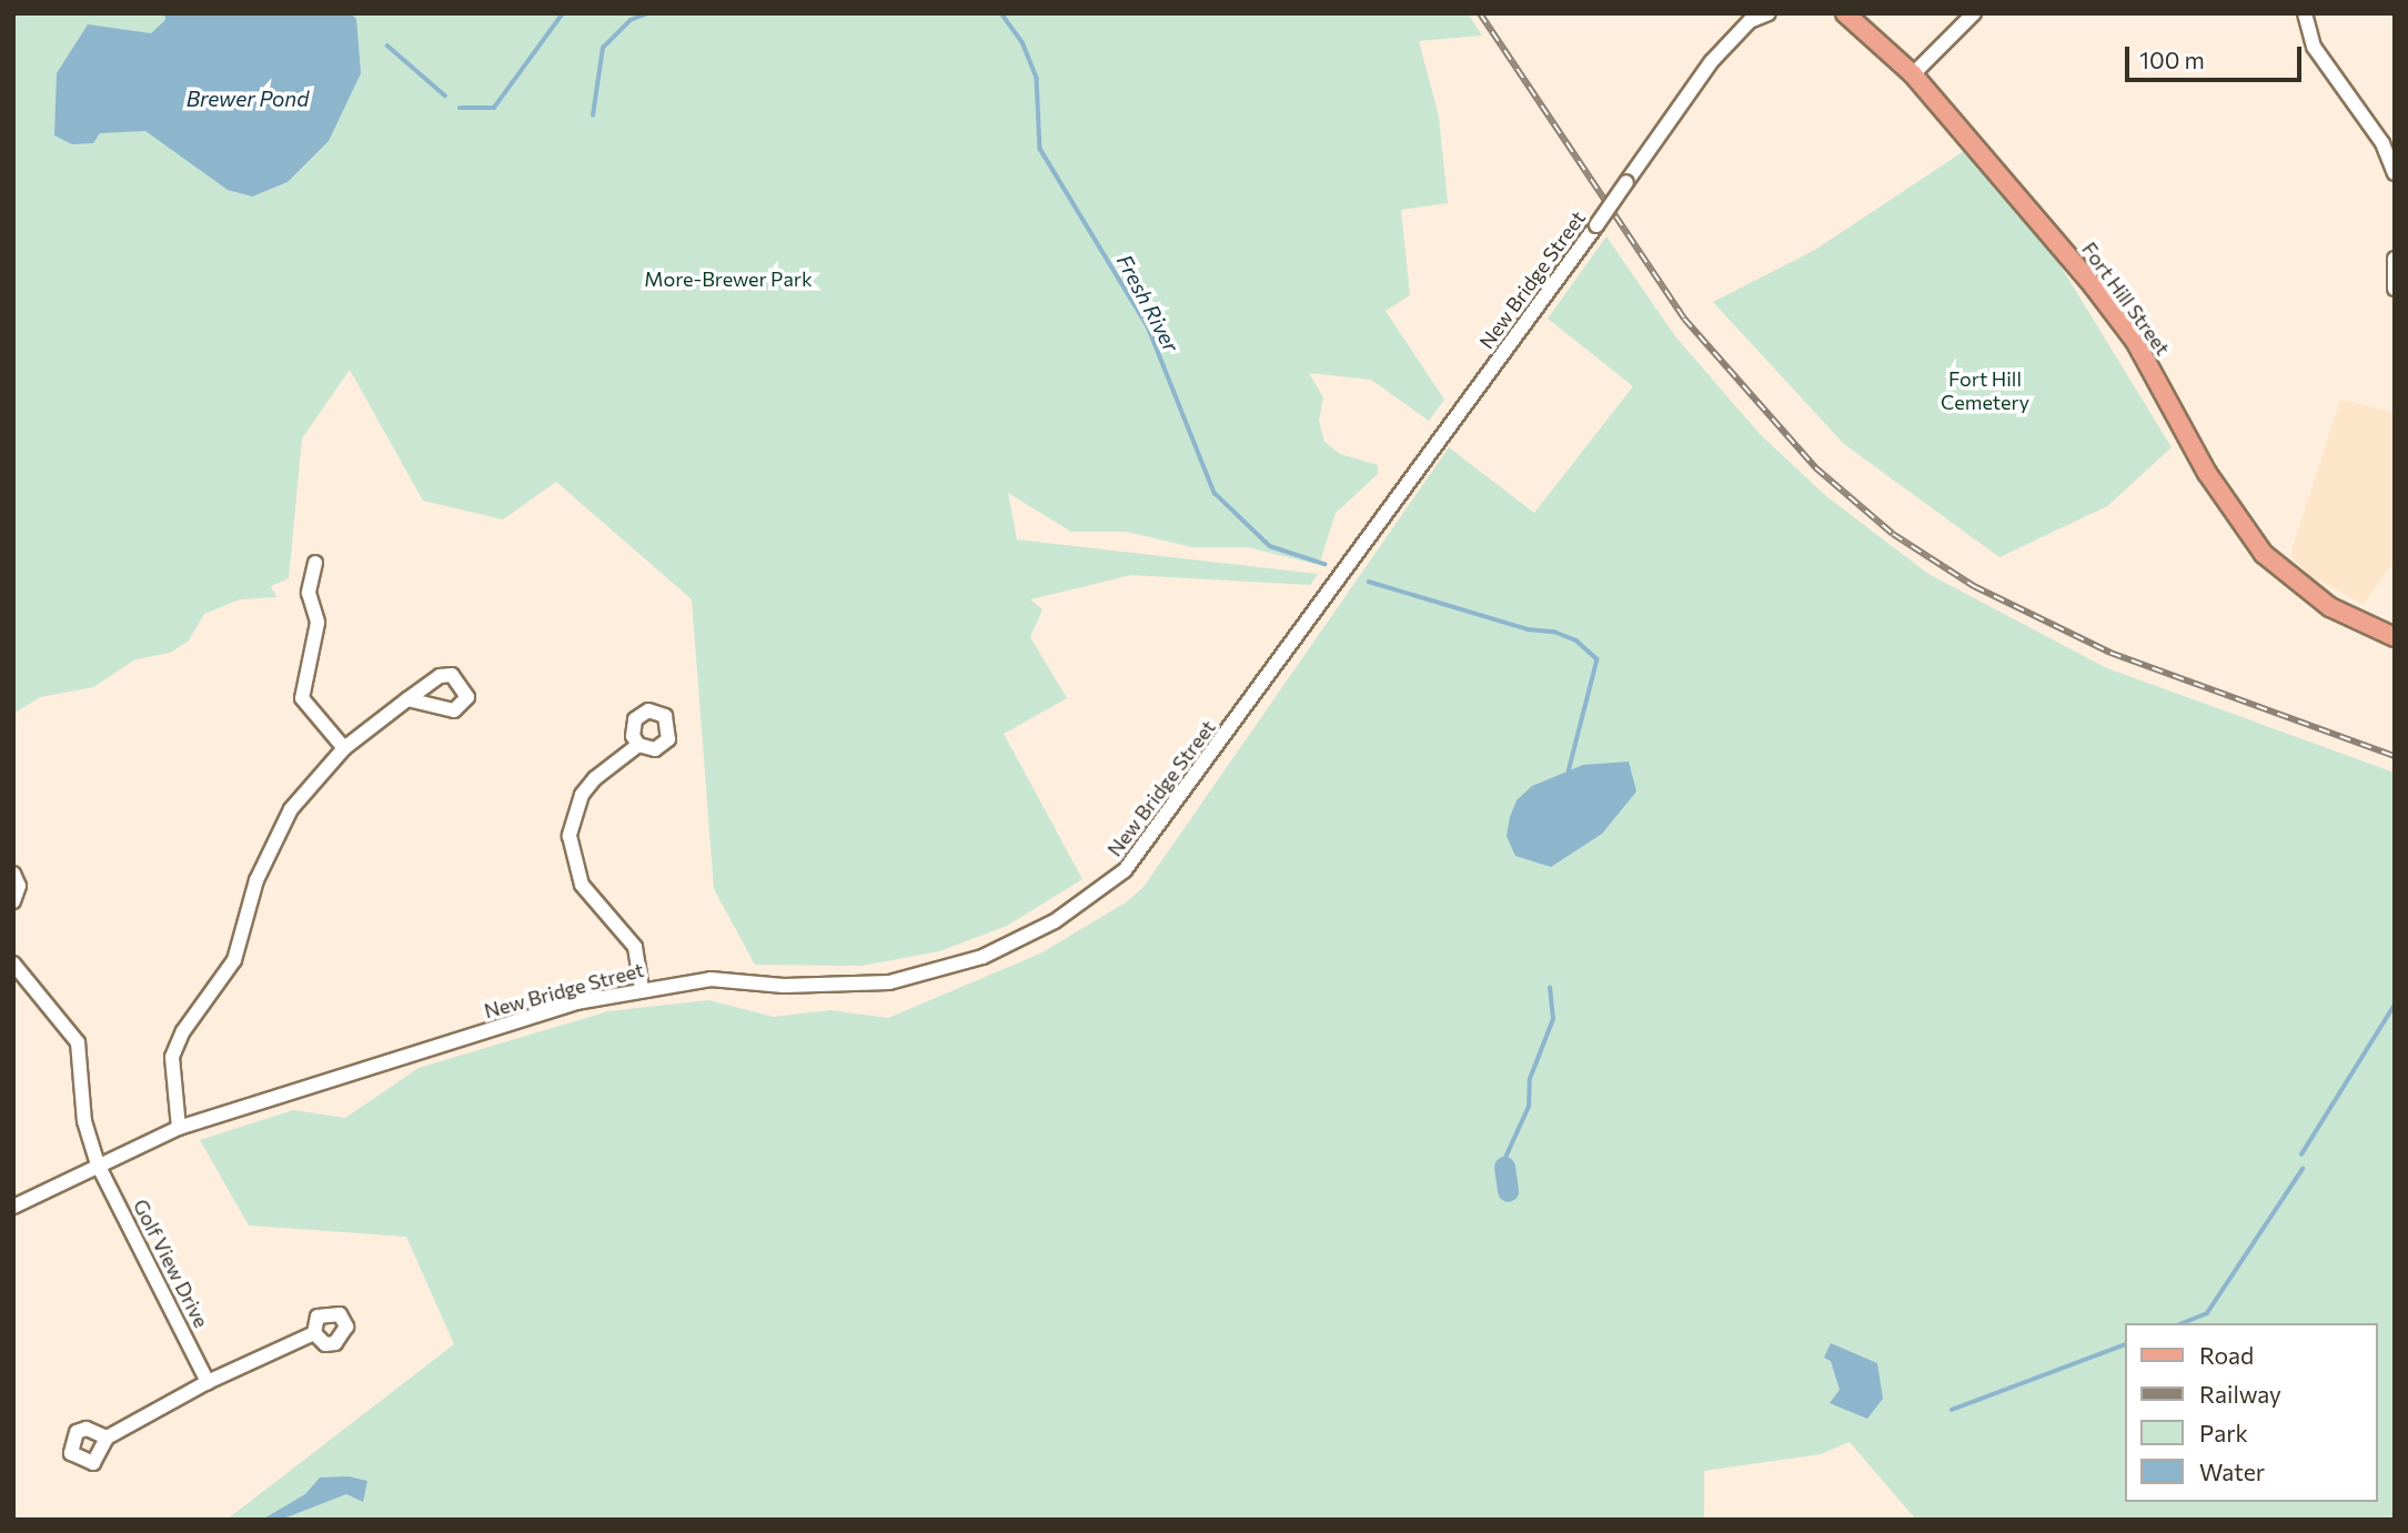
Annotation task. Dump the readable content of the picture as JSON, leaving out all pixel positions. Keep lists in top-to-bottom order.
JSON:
{
  "streets": {
    "main road": ["Fort Hill Street"],
    "street": ["New Bridge Street", "Golf View Drive"]
  },
  "crossings": [
    ["New Bridge Street", "Golf View Drive"]
  ],
  "water": ["Brewer Pond", "Fresh River"],
  "parks": ["More-Brewer Park", "Fort Hill Cemetery"],
  "legend": [
    "Road",
    "Railway",
    "Park",
    "Water"
  ],
  "scale_bar": "100 m"
}
